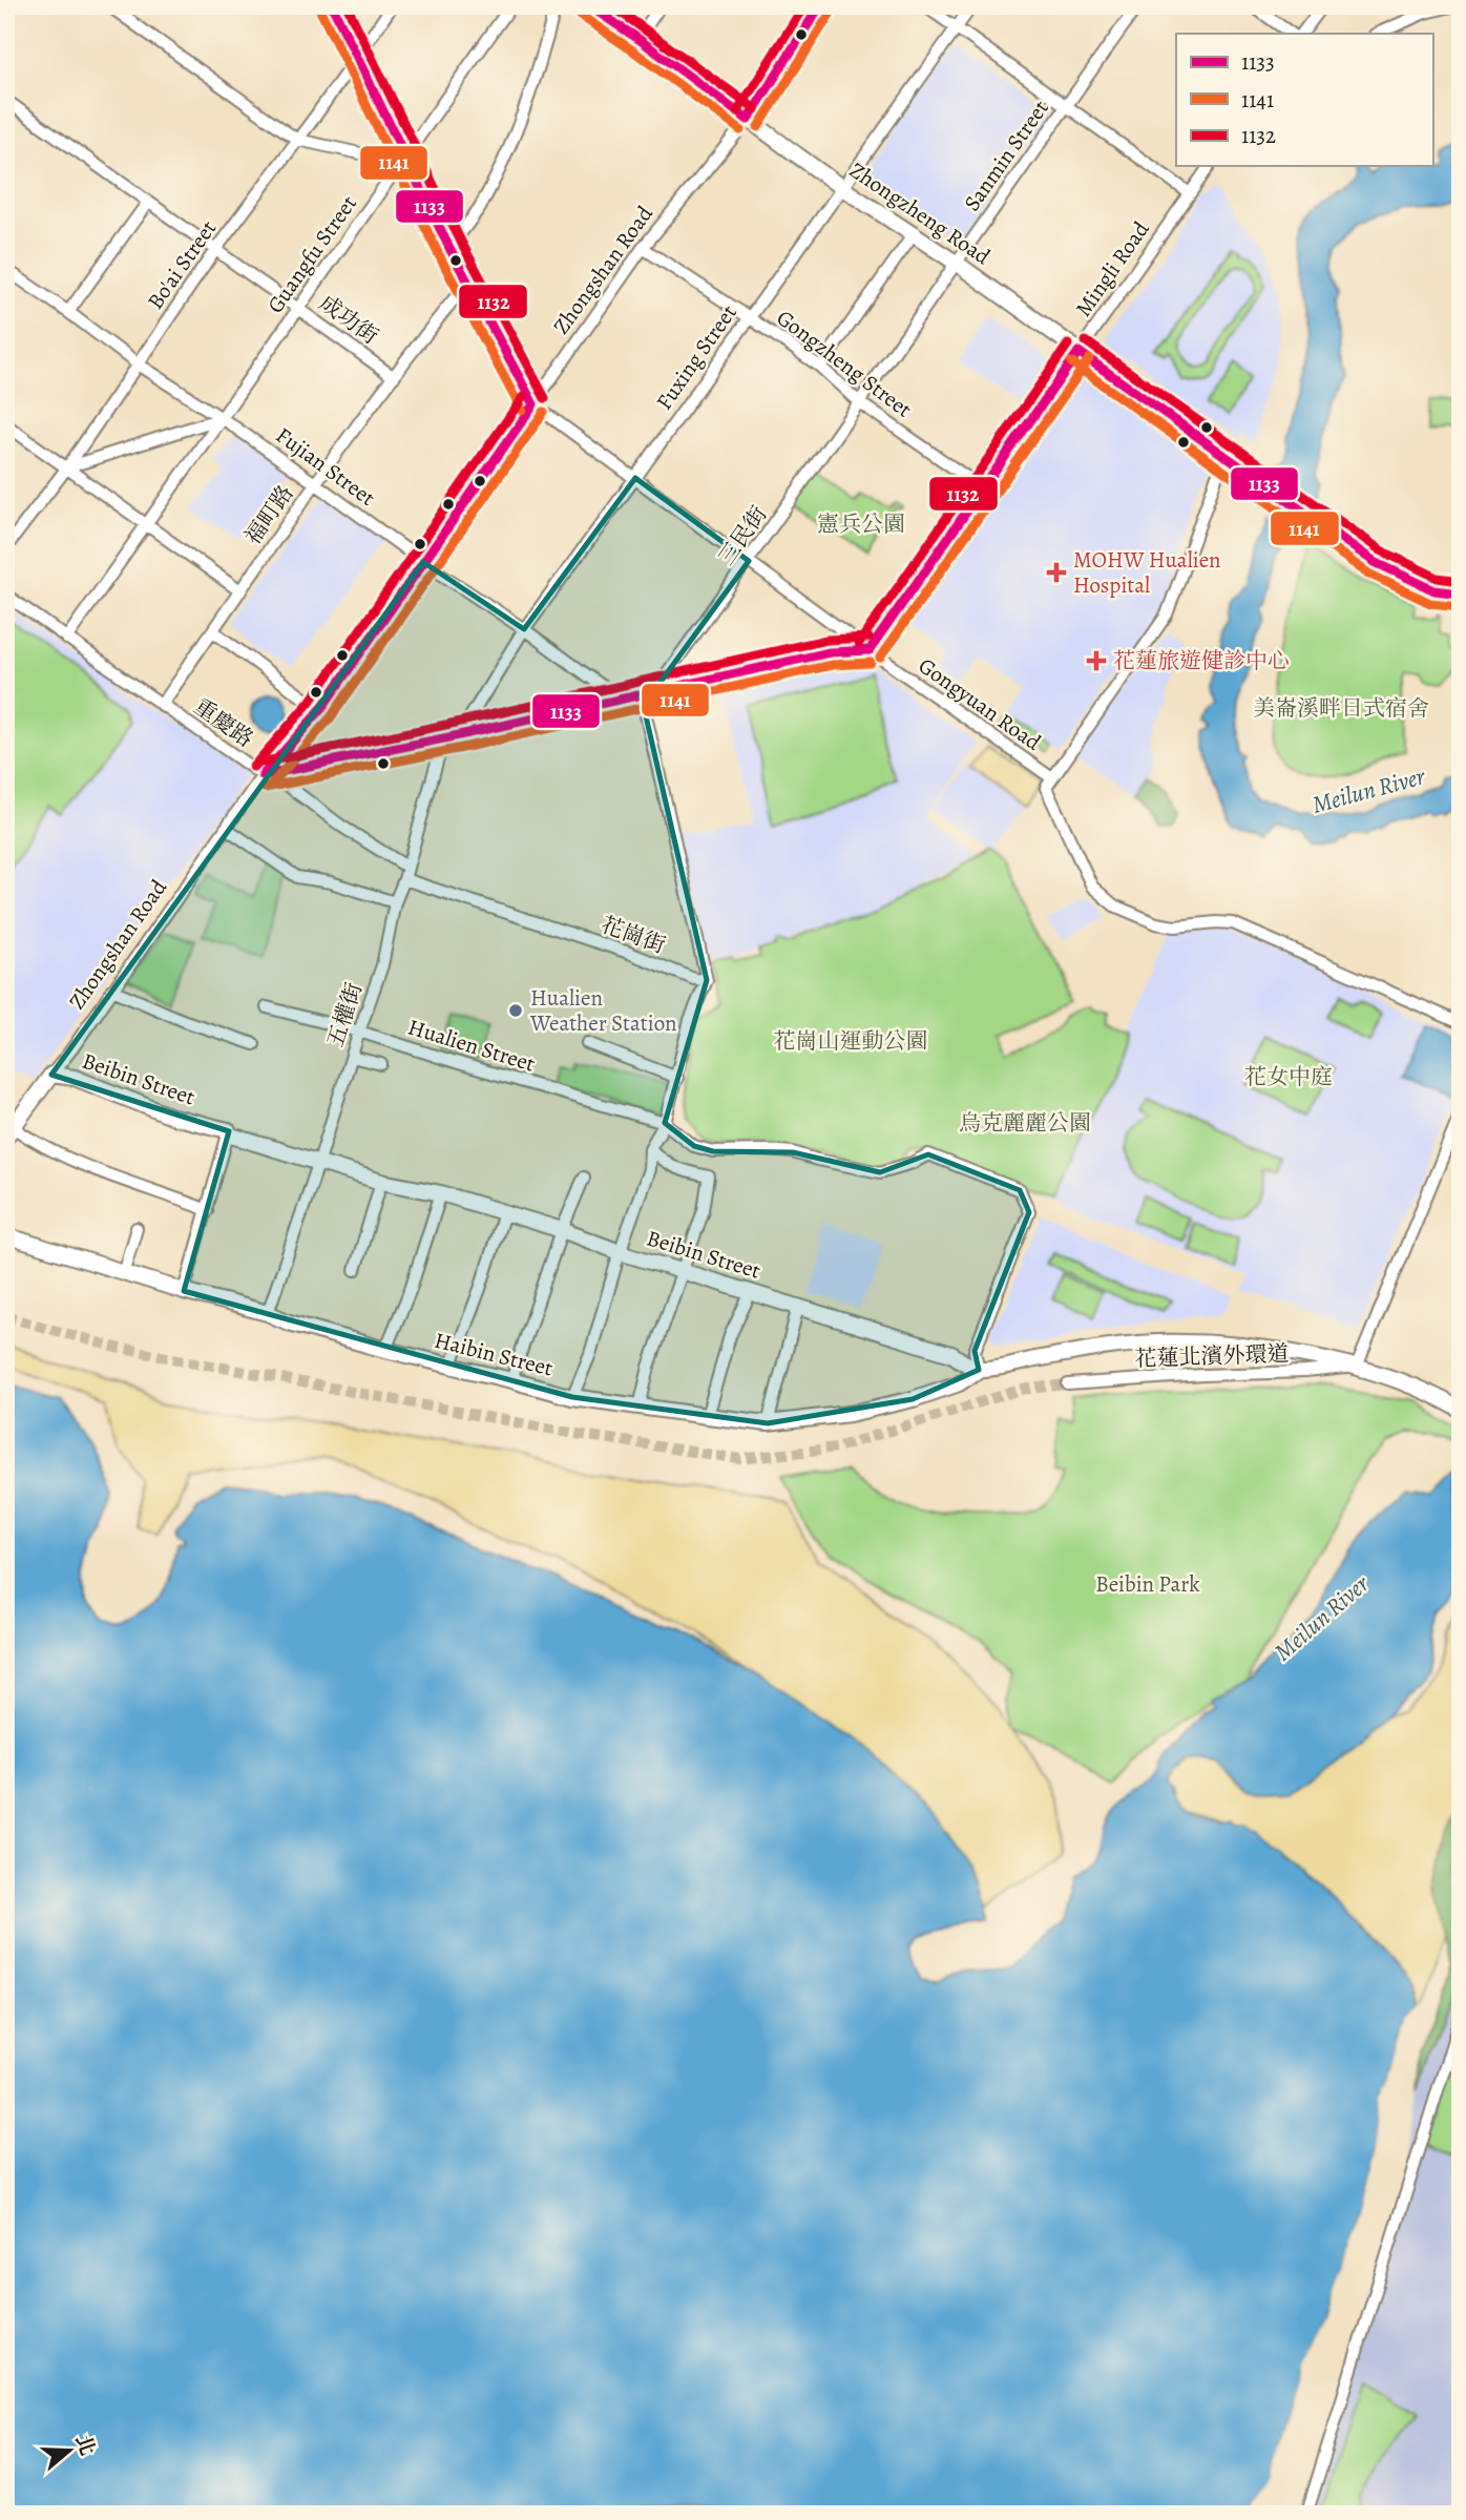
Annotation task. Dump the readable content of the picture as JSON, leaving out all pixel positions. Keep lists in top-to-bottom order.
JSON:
{
  "streets": {
    "main road": [
      "Zhongzheng Road",
      "Zhongshan Road",
      "Beibin Street",
      "Haibin Street"
    ],
    "street": [
      "Sanmin Street",
      "Guangfu Street",
      "Bo'ai Street",
      "Mingli Road",
      "成功街",
      "Fuxing Street",
      "Gongzheng Street",
      "Fujian Street",
      "福町路",
      "三民街",
      "Gongyuan Road",
      "重慶路",
      "花崗街",
      "五權街",
      "Hualien Street",
      "花蓮北濱外環道"
    ]
  },
  "crossings": [
    ["Sanmin Street", "Zhongzheng Road"],
    ["Sanmin Street", "Gongzheng Street"],
    ["Sanmin Street", "三民街"],
    ["Zhongzheng Road", "Mingli Road"],
    ["Zhongzheng Road", "Zhongshan Road"],
    ["Zhongzheng Road", "Fuxing Street"],
    ["Guangfu Street", "成功街"],
    ["Guangfu Street", "Fujian Street"],
    ["Guangfu Street", "重慶路"],
    ["Bo'ai Street", "成功街"],
    ["Bo'ai Street", "Fujian Street"],
    ["Mingli Road", "Gongzheng Street"],
    ["Mingli Road", "Gongyuan Road"],
    ["Zhongshan Road", "Gongzheng Street"],
    ["Zhongshan Road", "Fujian Street"],
    ["Zhongshan Road", "Gongyuan Road"],
    ["Zhongshan Road", "重慶路"],
    ["Zhongshan Road", "Beibin Street"],
    ["成功街", "福町路"],
    ["Fuxing Street", "Gongzheng Street"],
    ["Fuxing Street", "Fujian Street"],
    ["Fuxing Street", "Gongyuan Road"],
    ["Fuxing Street", "五權街"],
    ["Gongzheng Street", "三民街"],
    ["Fujian Street", "福町路"],
    ["福町路", "重慶路"],
    ["三民街", "Gongyuan Road"],
    ["重慶路", "五權街"],
    ["花崗街", "五權街"],
    ["五權街", "Hualien Street"],
    ["五權街", "Beibin Street"],
    ["五權街", "Haibin Street"],
    ["Beibin Street", "Haibin Street"]
  ],
  "water": ["Meilun River"],
  "parks": [
    "憲兵公園",
    "美崙溪畔日式宿舍",
    "花崗山運動公園",
    "花女中庭",
    "烏克麗麗公園",
    "Beibin Park"
  ],
  "places": {
    "health": ["MOHW Hualien Hospital", "花蓮旅遊健診中心"],
    "other": ["Hualien Weather Station"]
  },
  "lines": ["transit line 1133", "transit line 1132", "transit line 1141"],
  "legend": ["1133", "1141", "1132"],
  "north": "right"
}
